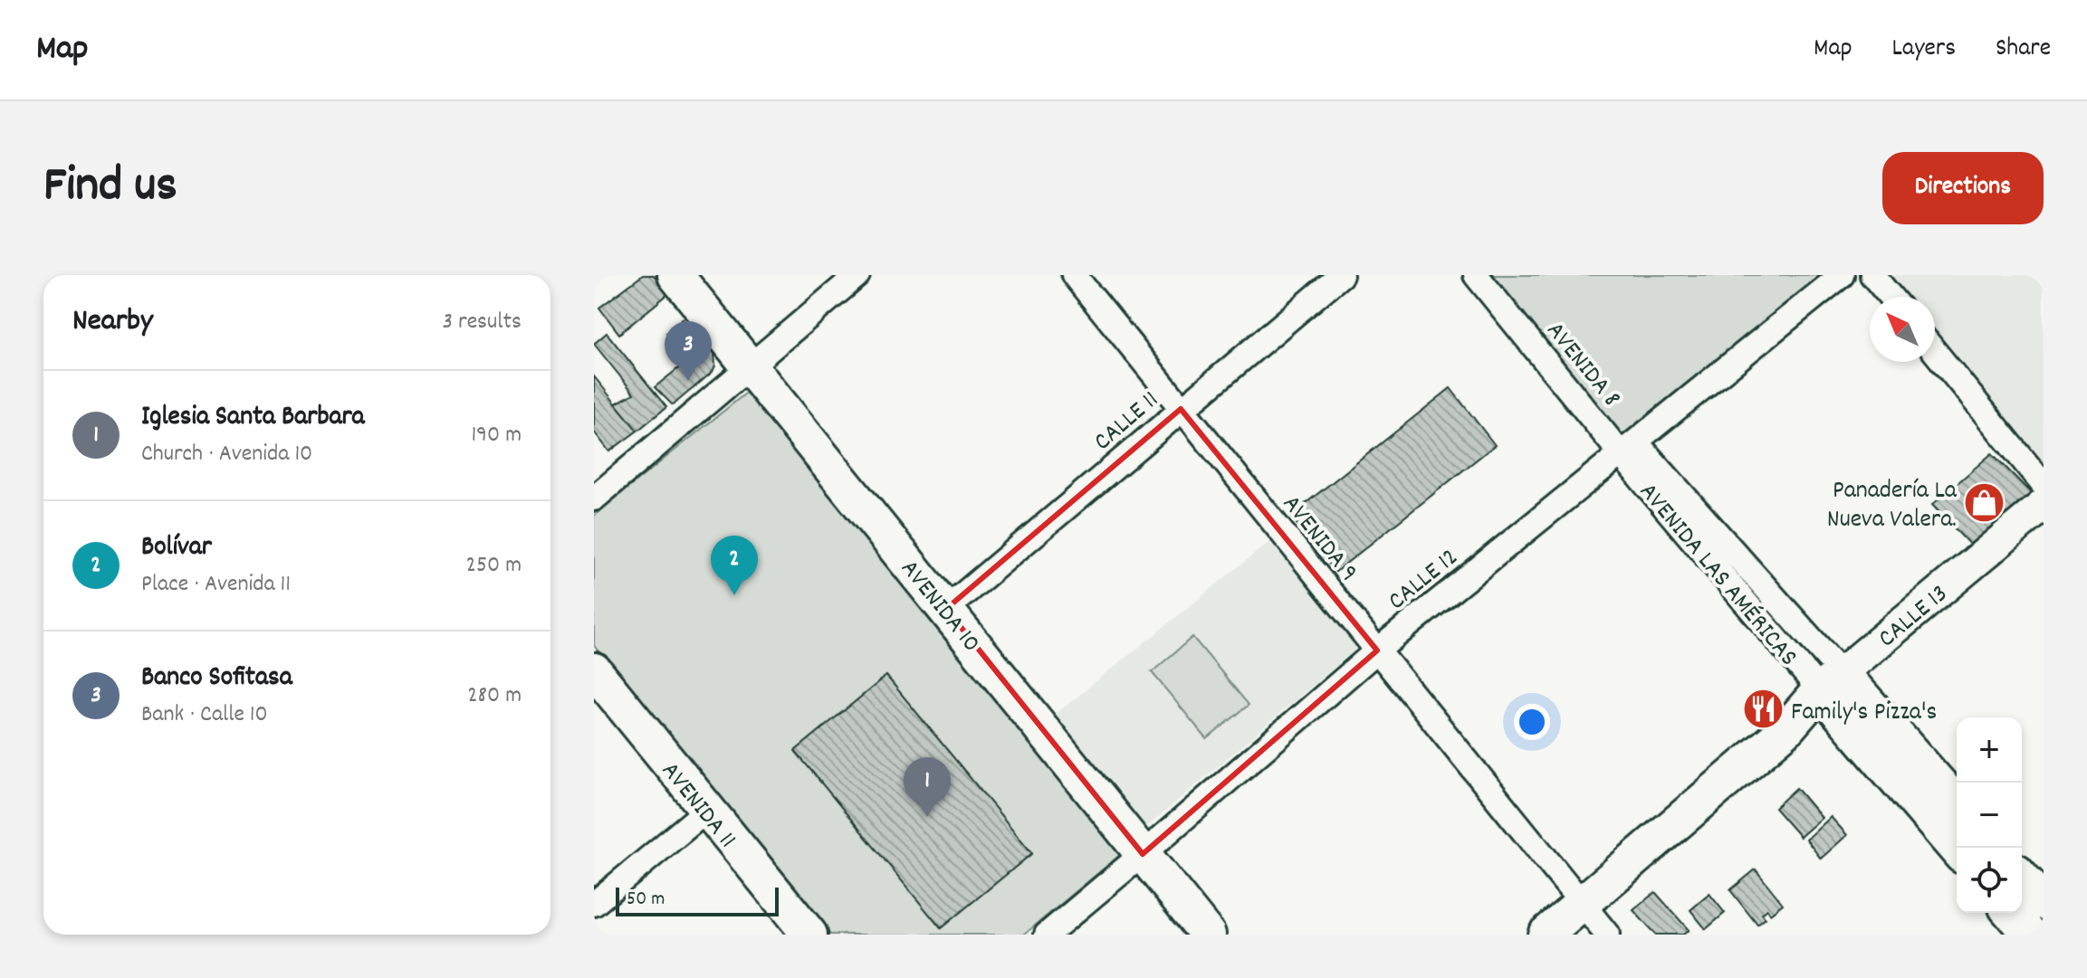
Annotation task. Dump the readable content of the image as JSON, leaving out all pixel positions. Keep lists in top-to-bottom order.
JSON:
{
  "streets": {
    "main road": [
      "AVENIDA LAS AMÉRICAS",
      "AVENIDA 10",
      "CALLE 13",
      "AVENIDA 11"
    ],
    "street": [
      "AVENIDA 8",
      "CALLE 11",
      "AVENIDA 9",
      "CALLE 12"
    ]
  },
  "crossings": [
    ["AVENIDA 8", "AVENIDA LAS AMÉRICAS"],
    ["AVENIDA 8", "CALLE 12"],
    ["CALLE 11", "AVENIDA 9"],
    ["CALLE 11", "AVENIDA 10"],
    ["AVENIDA 9", "CALLE 12"],
    ["AVENIDA 9", "CALLE 13"],
    ["AVENIDA LAS AMÉRICAS", "CALLE 12"],
    ["AVENIDA LAS AMÉRICAS", "CALLE 13"],
    ["CALLE 12", "AVENIDA 10"]
  ],
  "places": {
    "shop": ["Panadería La Nueva Valera."],
    "restaurant": ["Family's Pizza's"]
  },
  "scale_bar": "50 m",
  "north": "top left",
  "page": {
    "header": "Map",
    "nav": ["Map", "Layers", "Share"],
    "title": "Find us",
    "buttons": "Directions",
    "heading": ["Nearby", "3 results"],
    "pins": ["3", "2", "1"],
    "list": [
      {
        "mark": "1",
        "name": "Iglesia Santa Barbara",
        "note": "Church · Avenida 10",
        "value": "190 m"
      },
      {
        "mark": "2",
        "name": "Bolívar",
        "note": "Place · Avenida 11",
        "value": "250 m"
      },
      {
        "mark": "3",
        "name": "Banco Sofitasa",
        "note": "Bank · Calle 10",
        "value": "280 m"
      }
    ],
    "map_buttons": ["+", "−"],
    "scale": "50 m"
  }
}
